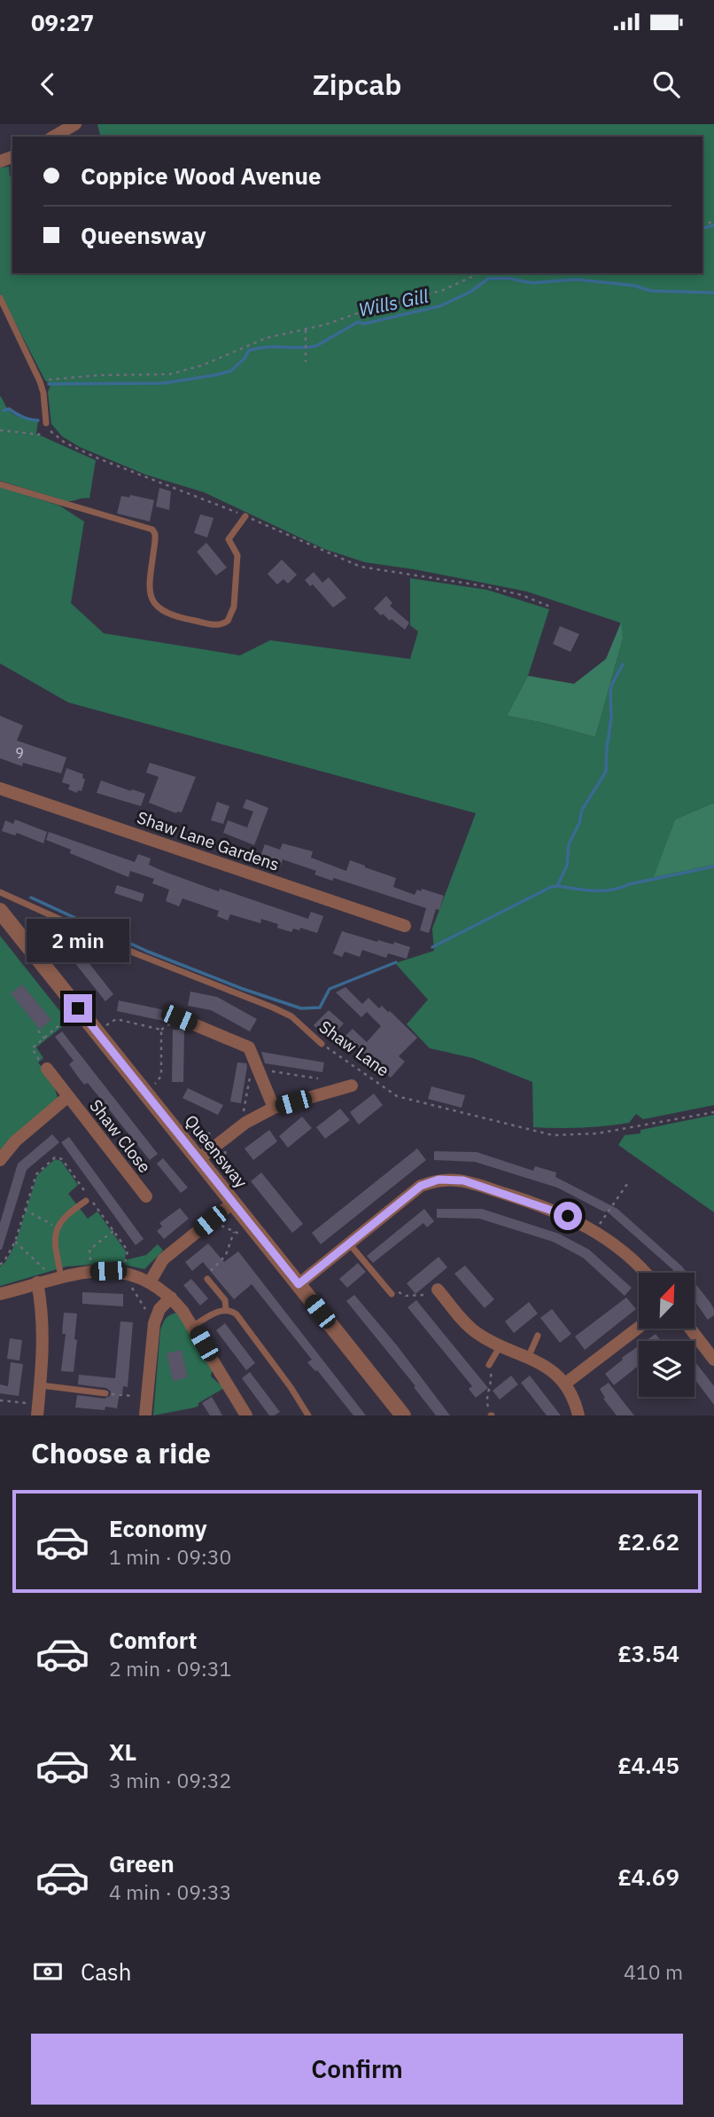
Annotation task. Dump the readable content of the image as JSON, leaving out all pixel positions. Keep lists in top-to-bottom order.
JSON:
{
  "streets": {
    "street": ["Shaw Lane Gardens", "Shaw Close", "Queensway"],
    "lane": ["Shaw Lane"]
  },
  "water": ["Wills Gill"],
  "house_numbers": ["9"],
  "north": "top right",
  "page": {
    "status": "09:27",
    "header": "Zipcab",
    "banner": ["Coppice Wood Avenue", "Queensway"],
    "bubble": "2 min",
    "heading": "Choose a ride",
    "list": [
      {
        "name": "Economy",
        "note": "1 min · 09:30",
        "value": "£2.62"
      },
      {
        "name": "Comfort",
        "note": "2 min · 09:31",
        "value": "£3.54"
      },
      {
        "name": "XL",
        "note": "3 min · 09:32",
        "value": "£4.45"
      },
      {
        "name": "Green",
        "note": "4 min · 09:33",
        "value": "£4.69"
      }
    ],
    "pay": ["Cash", "410 m"],
    "buttons": "Confirm"
  }
}
